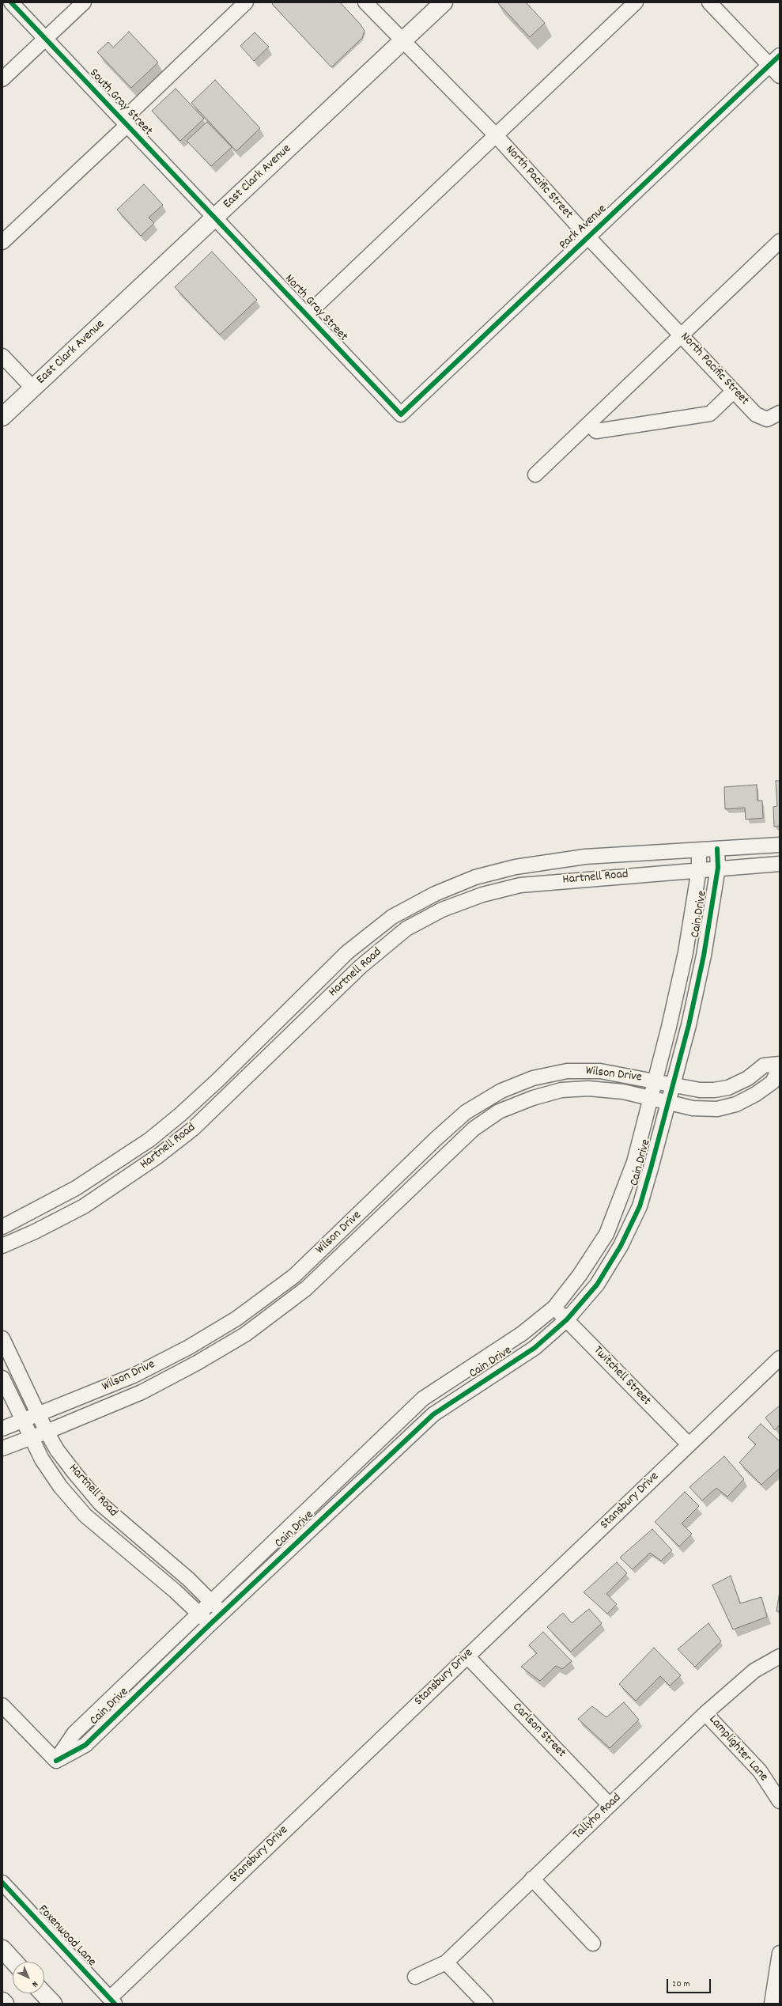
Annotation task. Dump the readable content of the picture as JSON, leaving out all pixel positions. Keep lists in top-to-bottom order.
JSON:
{
  "streets": {
    "main road": ["East Clark Avenue"],
    "street": [
      "South Gray Street",
      "North Pacific Street",
      "Park Avenue",
      "North Gray Street",
      "Hartnell Road",
      "Cain Drive",
      "Wilson Drive",
      "Twitchell Street",
      "Stansbury Drive",
      "Carlson Street",
      "Lamplighter Lane",
      "Tallyho Road",
      "Foxenwood Lane"
    ]
  },
  "crossings": [
    ["South Gray Street", "East Clark Avenue"],
    ["South Gray Street", "North Gray Street"],
    ["East Clark Avenue", "North Pacific Street"],
    ["East Clark Avenue", "North Gray Street"],
    ["North Pacific Street", "Park Avenue"],
    ["Park Avenue", "North Gray Street"],
    ["Hartnell Road", "Cain Drive"],
    ["Hartnell Road", "Wilson Drive"],
    ["Cain Drive", "Wilson Drive"],
    ["Cain Drive", "Twitchell Street"],
    ["Twitchell Street", "Stansbury Drive"],
    ["Stansbury Drive", "Carlson Street"],
    ["Stansbury Drive", "Foxenwood Lane"],
    ["Carlson Street", "Tallyho Road"],
    ["Lamplighter Lane", "Tallyho Road"]
  ],
  "scale_bar": "20 m",
  "north": "bottom right"
}
